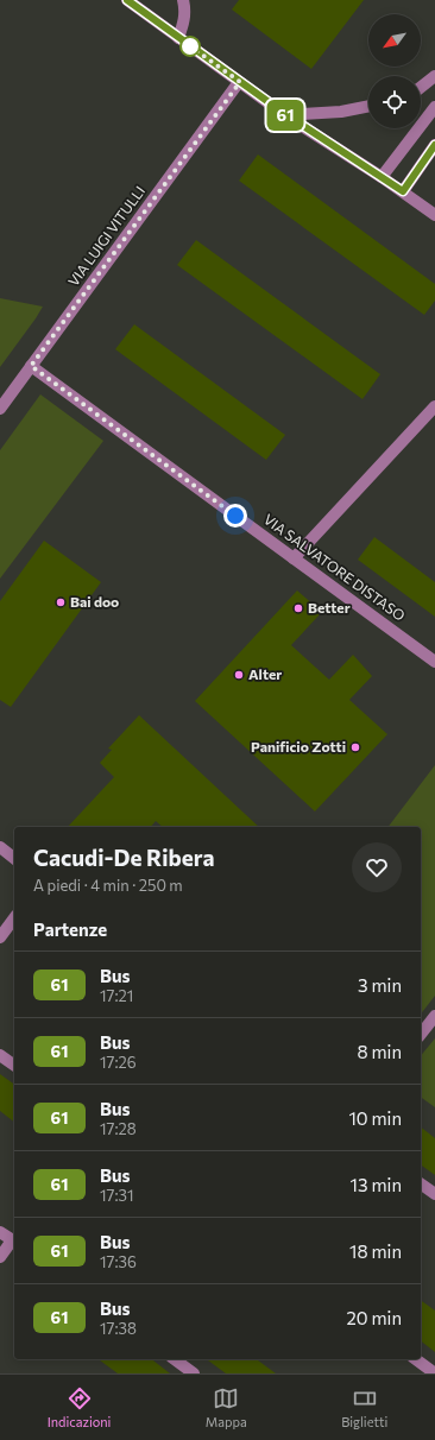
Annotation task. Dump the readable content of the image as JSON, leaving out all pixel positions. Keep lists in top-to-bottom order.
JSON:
{
  "streets": {
    "street": ["VIA LUIGI VITULLI", "VIA SALVATORE DISTASO"]
  },
  "crossings": [
    ["VIA LUIGI VITULLI", "VIA SALVATORE DISTASO"]
  ],
  "places": [
    "Bai doo",
    "Better",
    "Alter",
    "Panificio Zotti"
  ],
  "lines": ["bus line 61"],
  "north": "bottom left",
  "page": {
    "on_map": "61",
    "heading": [
      ["Cacudi-De Ribera", "A piedi · 4 min · 250 m"],
      "Partenze"
    ],
    "list": [
      {
        "mark": "61",
        "name": "Bus",
        "note": "17:21",
        "value": "3 min"
      },
      {
        "mark": "61",
        "name": "Bus",
        "note": "17:26",
        "value": "8 min"
      },
      {
        "mark": "61",
        "name": "Bus",
        "note": "17:28",
        "value": "10 min"
      },
      {
        "mark": "61",
        "name": "Bus",
        "note": "17:31",
        "value": "13 min"
      },
      {
        "mark": "61",
        "name": "Bus",
        "note": "17:36",
        "value": "18 min"
      },
      {
        "mark": "61",
        "name": "Bus",
        "note": "17:38",
        "value": "20 min"
      }
    ],
    "tabs": ["Indicazioni", "Mappa", "Biglietti"]
  }
}
